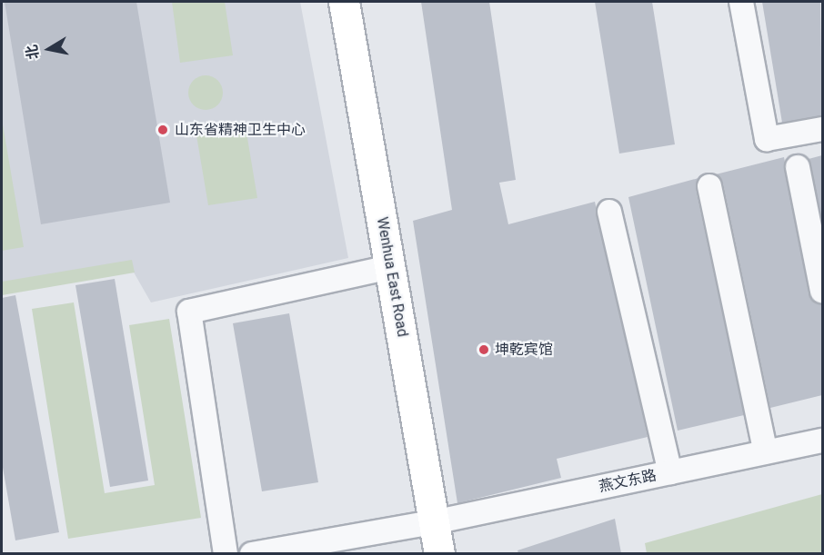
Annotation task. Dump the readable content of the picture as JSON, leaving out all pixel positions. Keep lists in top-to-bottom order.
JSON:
{
  "streets": {
    "main road": ["Wenhua East Road"],
    "street": ["燕文东路"]
  },
  "crossings": [
    ["Wenhua East Road", "燕文东路"]
  ],
  "places": ["山东省精神卫生中心", "坤乾宾馆"],
  "north": "left"
}
